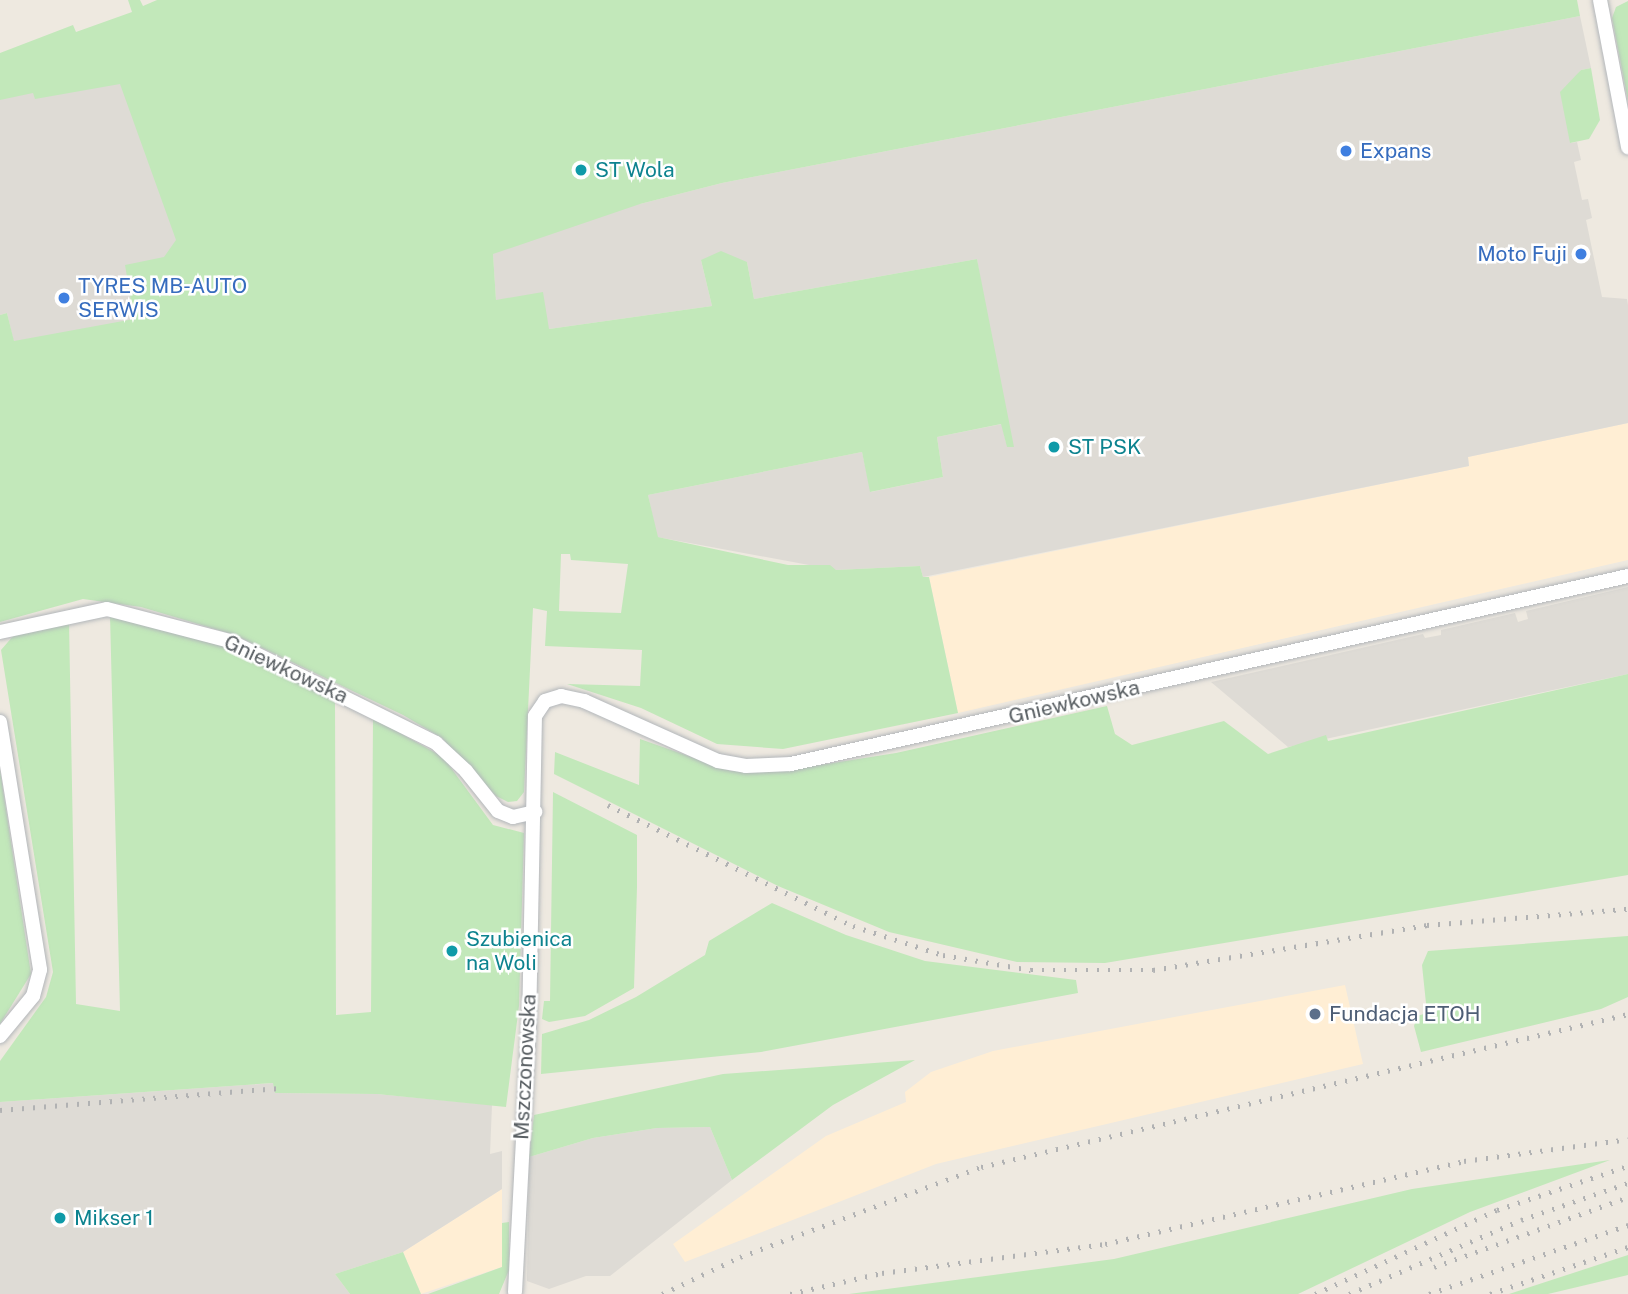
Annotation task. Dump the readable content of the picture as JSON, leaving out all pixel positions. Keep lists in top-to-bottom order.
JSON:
{
  "streets": {
    "street": ["Gniewkowska", "Mszczonowska"]
  },
  "crossings": [
    ["Gniewkowska", "Mszczonowska"]
  ],
  "places": [
    "Expans",
    "ST Wola",
    "Moto Fuji",
    "TYRES MB-AUTO SERWIS",
    "ST PSK",
    "Szubienica na Woli",
    "Fundacja ETOH",
    "Mikser 1"
  ]
}
